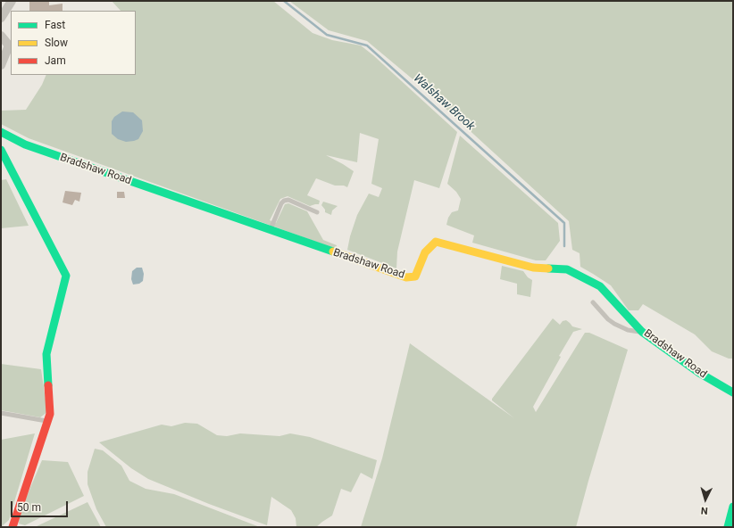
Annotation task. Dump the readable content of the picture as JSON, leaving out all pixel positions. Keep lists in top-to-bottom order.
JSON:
{
  "streets": {
    "street": ["Bradshaw Road"]
  },
  "water": ["Walshaw Brook"],
  "legend": ["Fast", "Slow", "Jam"],
  "scale_bar": "50 m",
  "north": "bottom"
}
